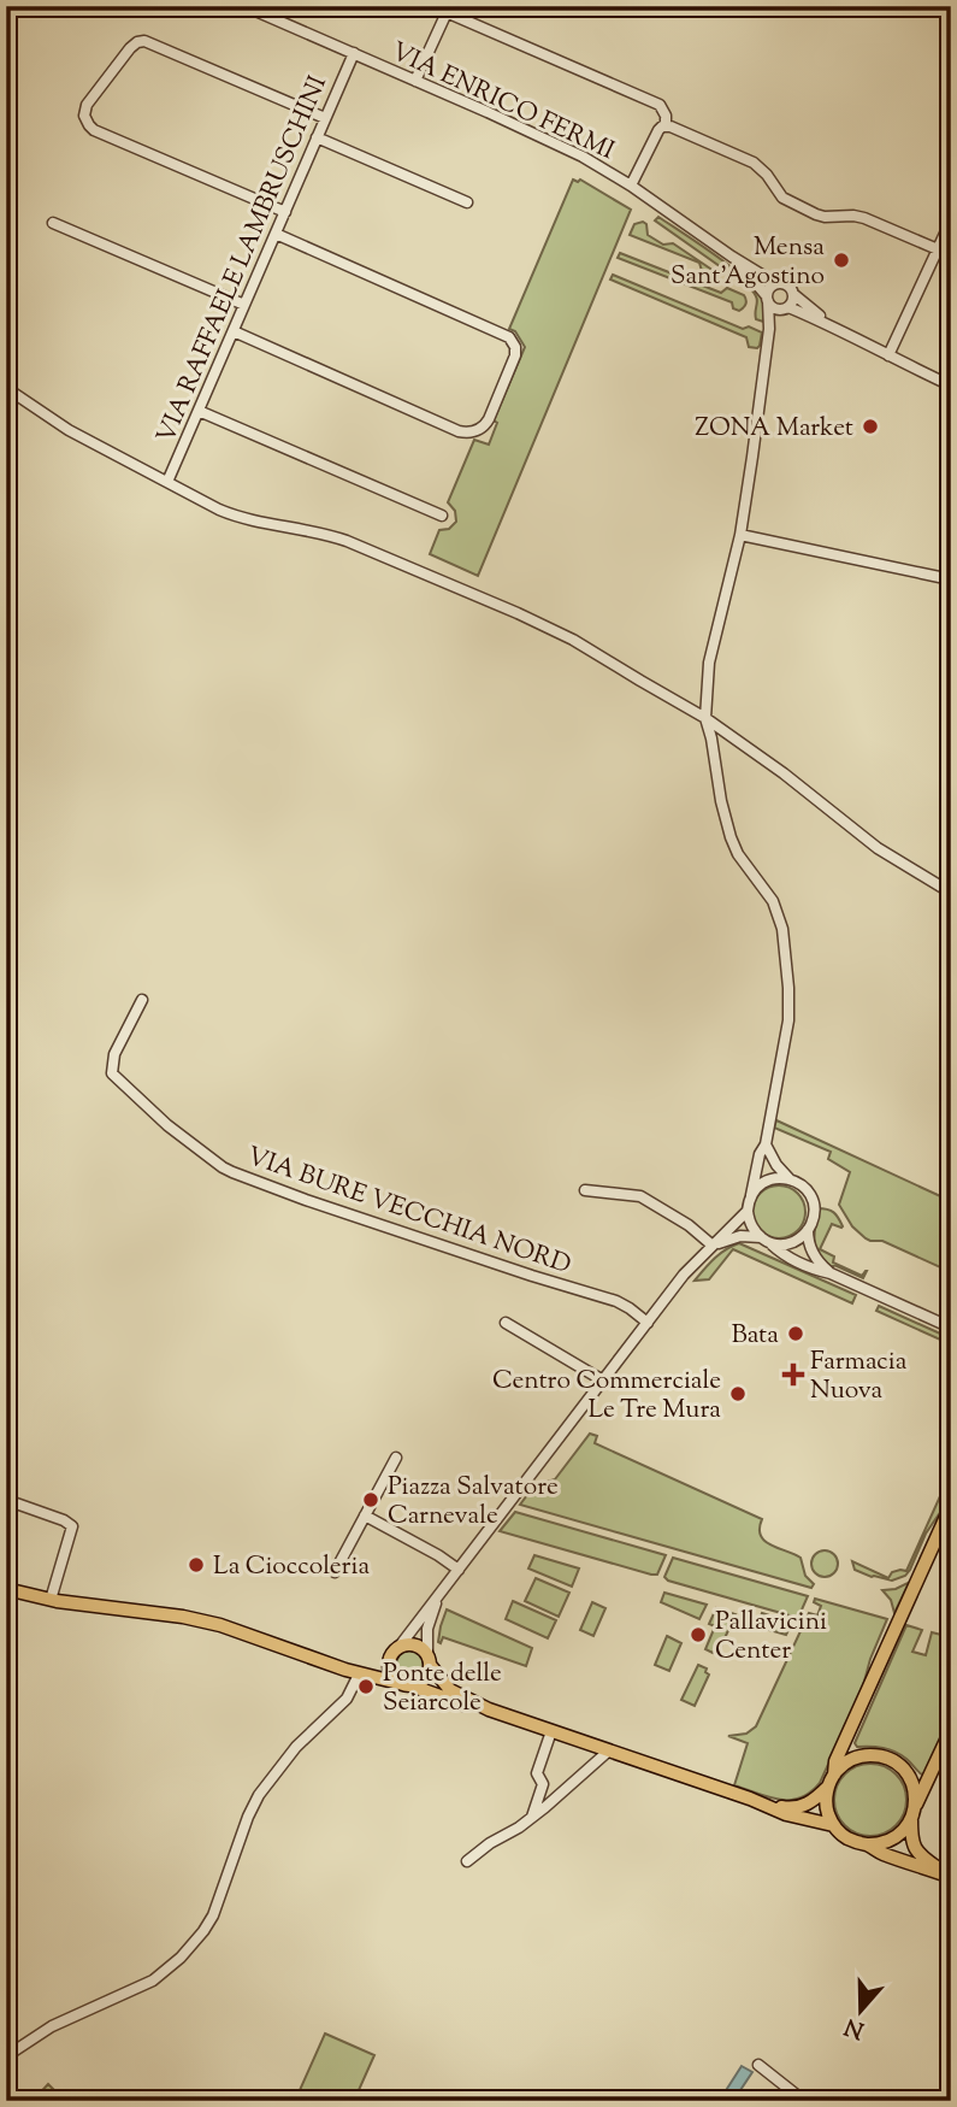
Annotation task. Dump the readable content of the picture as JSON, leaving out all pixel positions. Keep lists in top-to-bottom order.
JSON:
{
  "streets": {
    "street": ["VIA ENRICO FERMI", "VIA RAFFAELE LAMBRUSCHINI", "VIA BURE VECCHIA NORD"]
  },
  "crossings": [
    ["VIA ENRICO FERMI", "VIA RAFFAELE LAMBRUSCHINI"]
  ],
  "places": {
    "other": [
      "Mensa Sant'Agostino",
      "ZONA Market",
      "Bata",
      "Centro Commerciale Le Tre Mura",
      "Piazza Salvatore Carnevale",
      "La Cioccoleria",
      "Pallavicini Center",
      "Ponte delle Seiarcole"
    ],
    "health": ["Farmacia Nuova"]
  },
  "north": "bottom"
}
